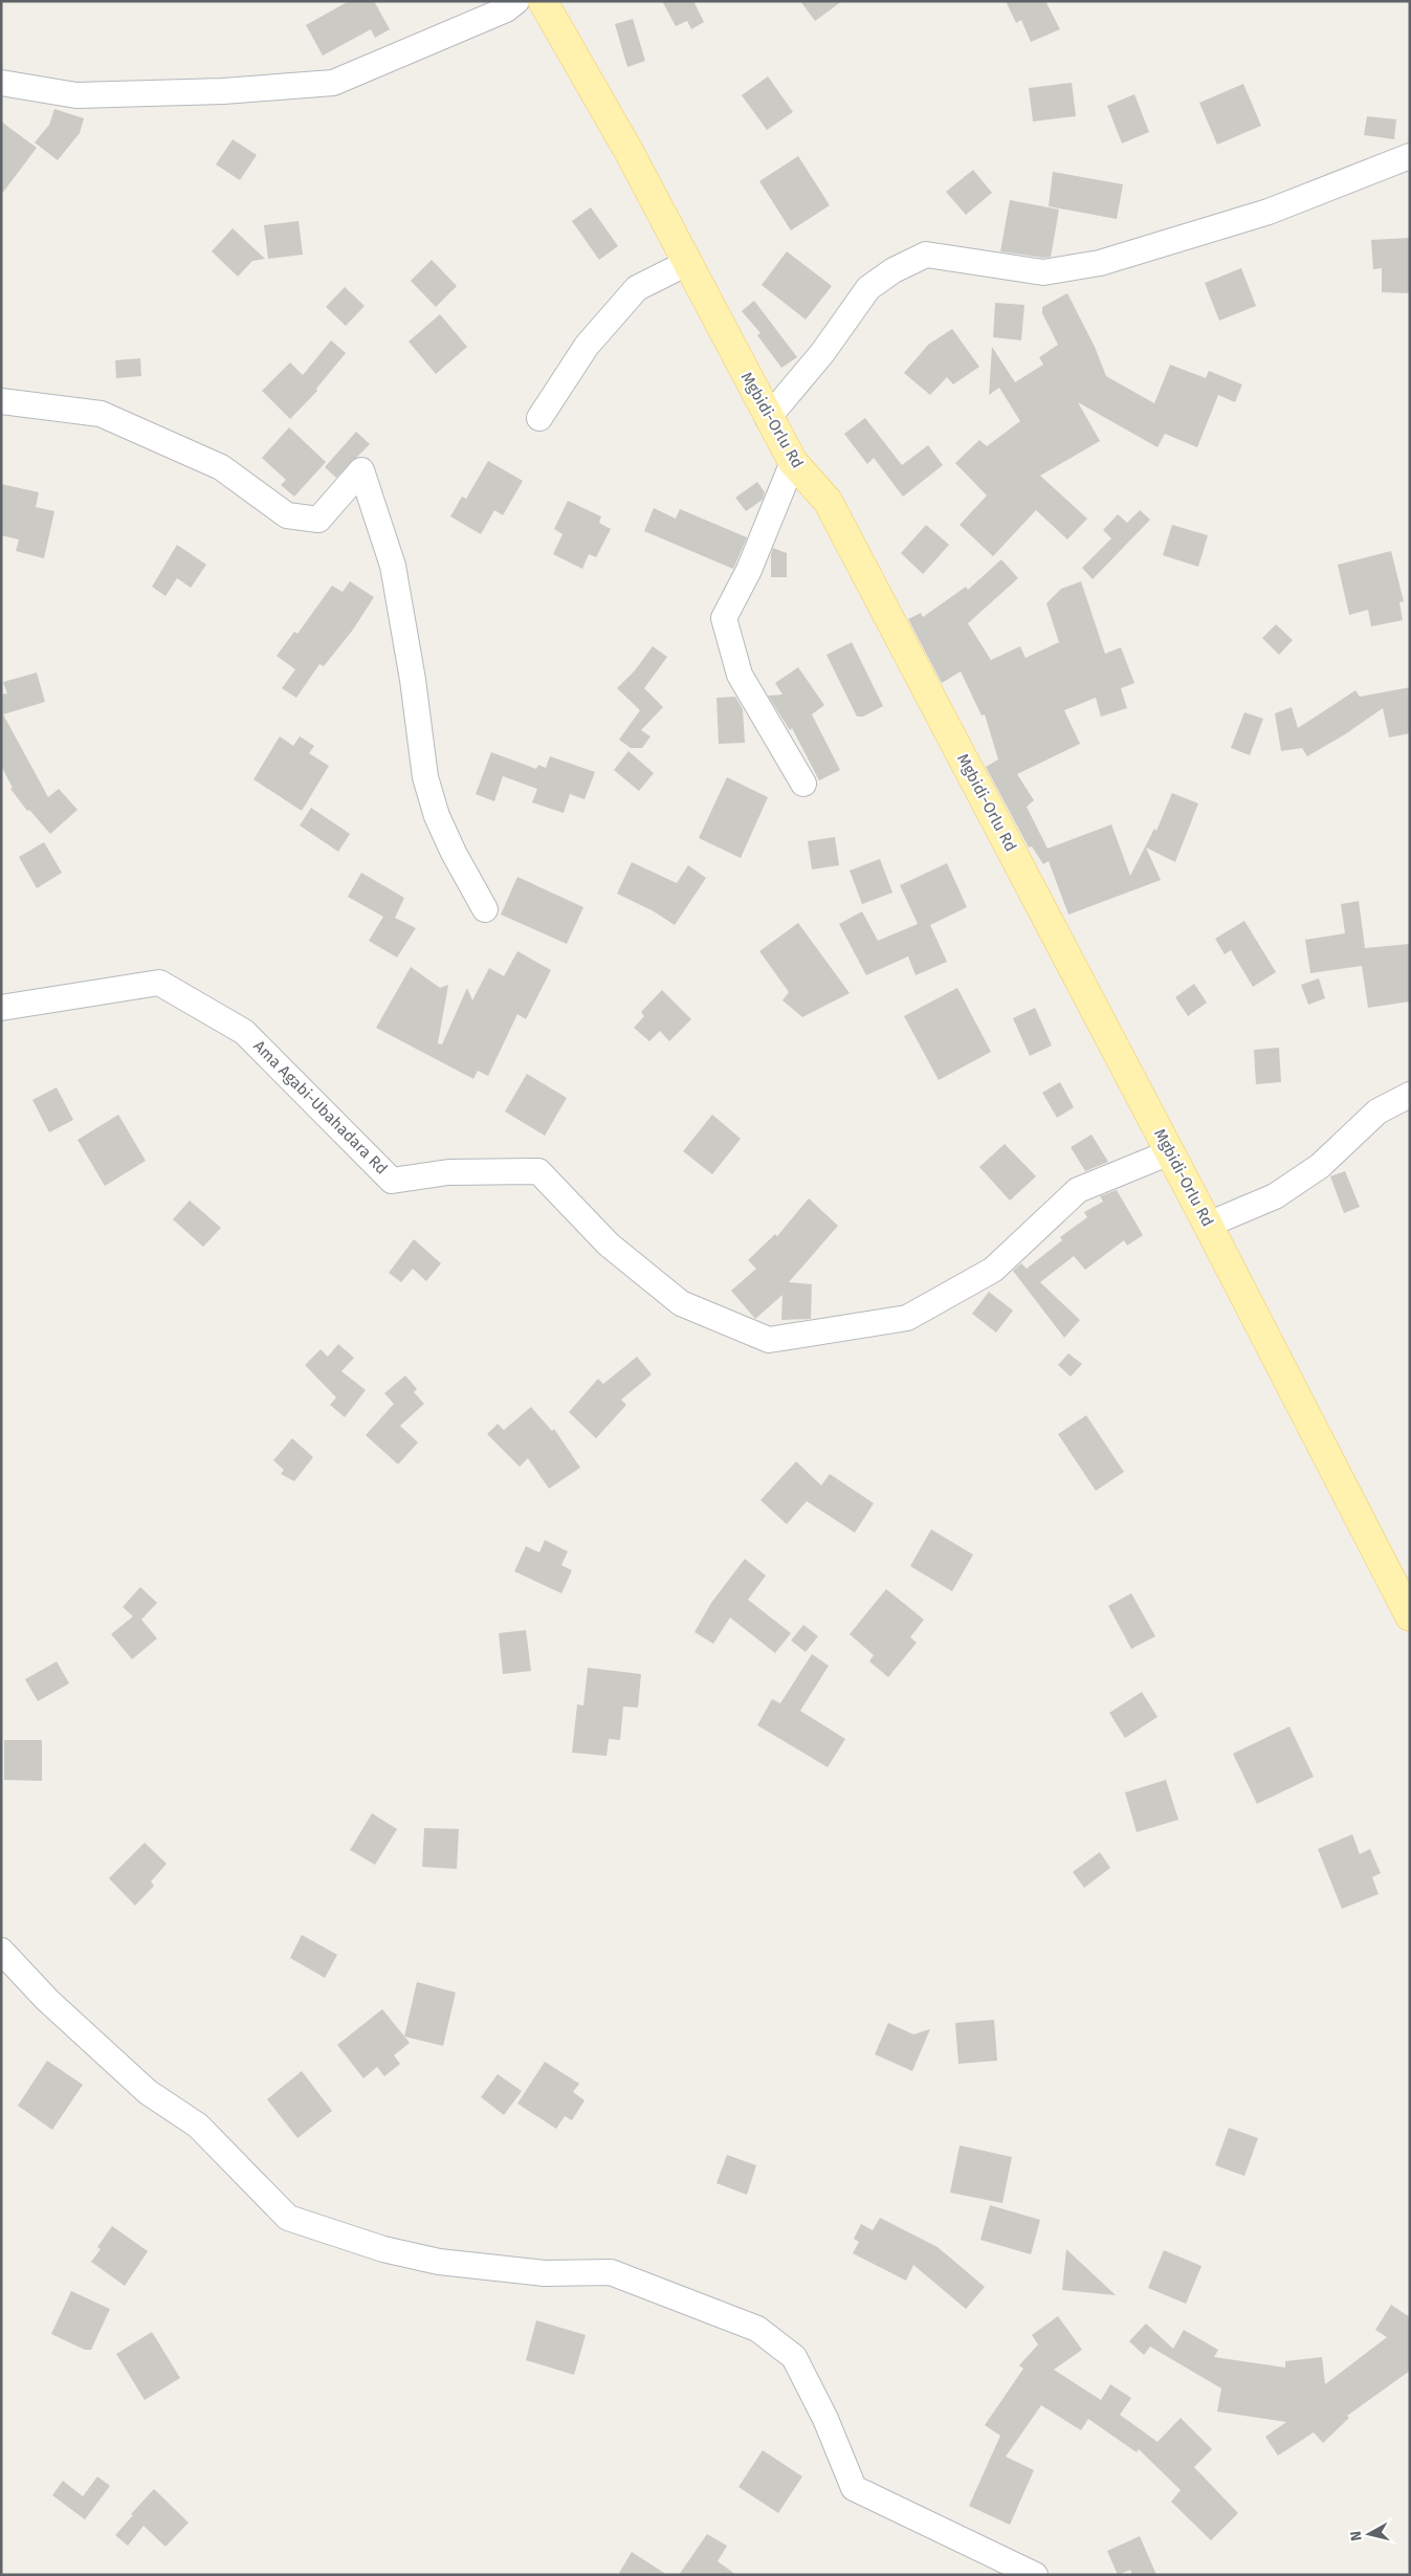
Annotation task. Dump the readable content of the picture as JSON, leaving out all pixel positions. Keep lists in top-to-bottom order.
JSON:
{
  "streets": {
    "main road": ["Mgbidi-Orlu Rd"],
    "street": ["Ama Agabi-Ubahadara Rd"]
  },
  "crossings": [
    ["Mgbidi-Orlu Rd", "Ama Agabi-Ubahadara Rd"]
  ],
  "north": "left"
}
